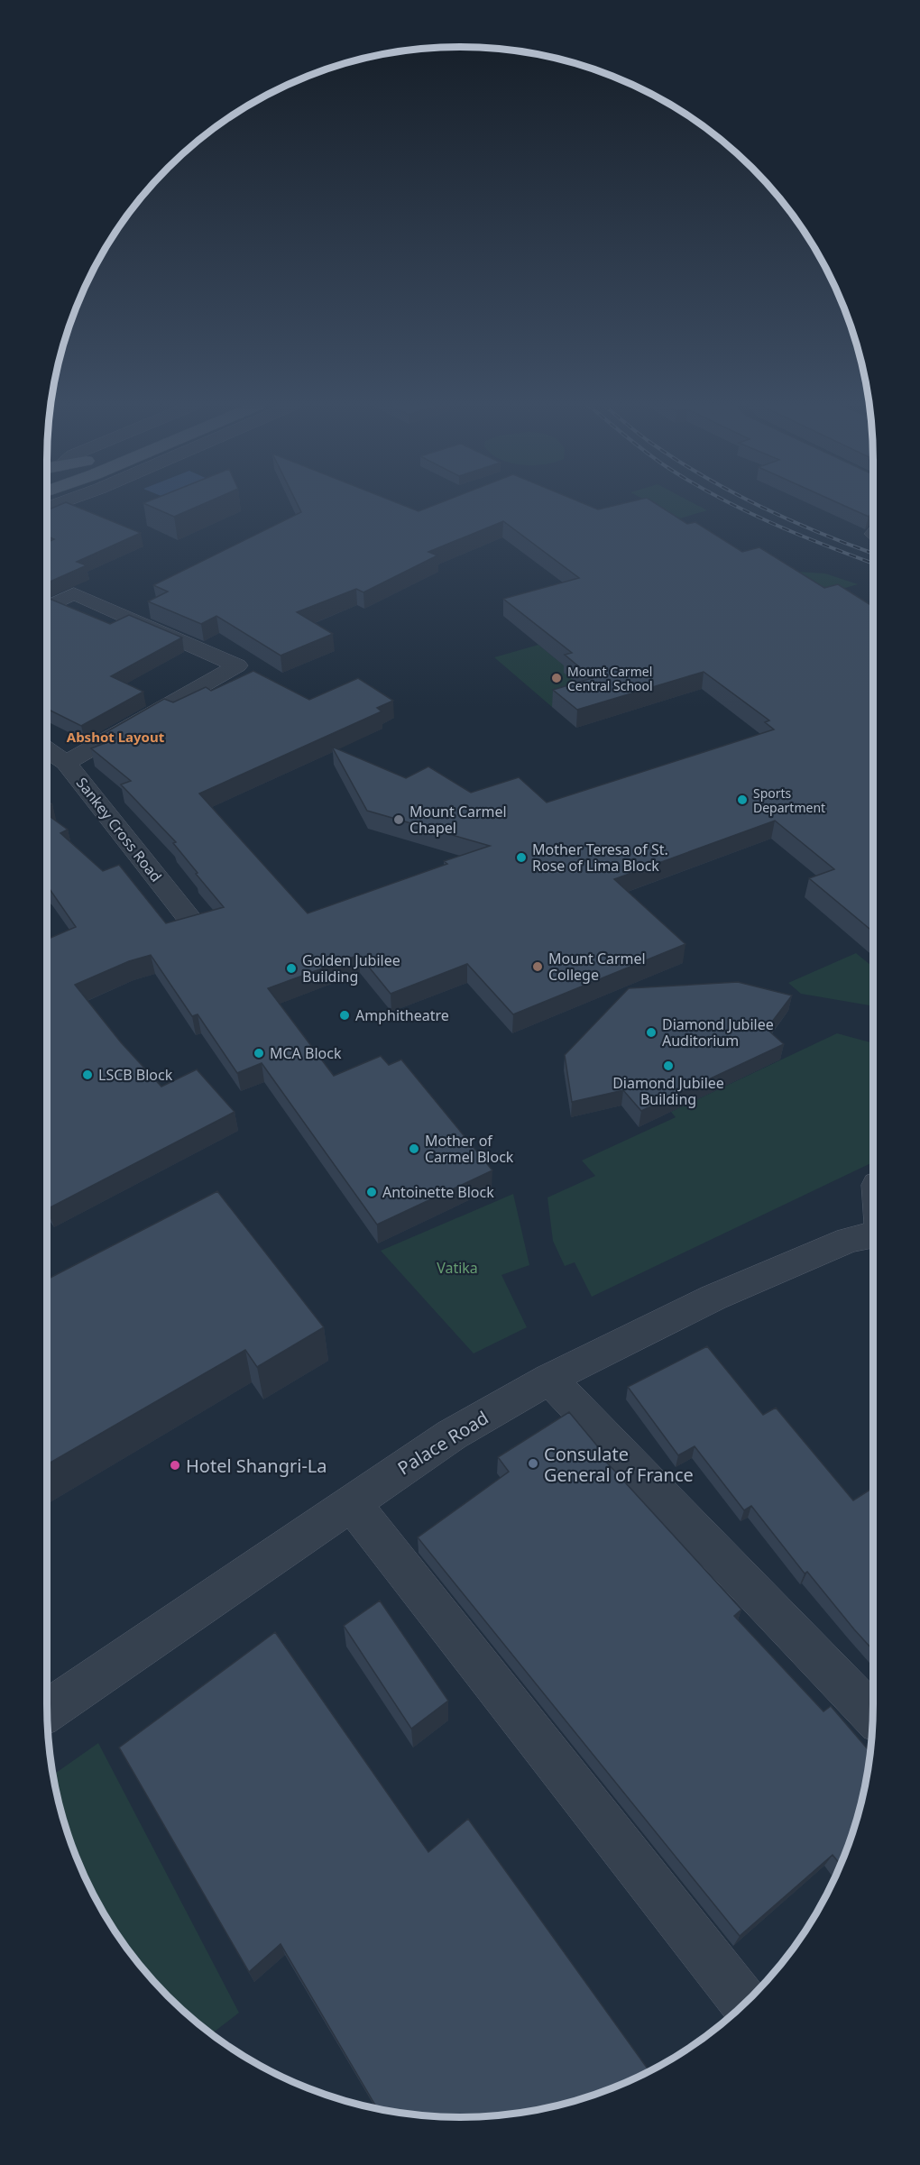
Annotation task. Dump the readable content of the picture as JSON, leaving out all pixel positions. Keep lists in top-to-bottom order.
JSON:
{
  "streets": {
    "street": ["Sankey Cross Road", "Palace Road"]
  },
  "districts": ["Abshot Layout"],
  "parks": ["Vatika"],
  "places": [
    "Mount Carmel Central School",
    "Sports Department",
    "Mount Carmel Chapel",
    "Mother Teresa of St. Rose of Lima Block",
    "Mount Carmel College",
    "Golden Jubilee Building",
    "Amphitheatre",
    "Diamond Jubilee Auditorium",
    "MCA Block",
    "Diamond Jubilee Building",
    "LSCB Block",
    "Mother of Carmel Block",
    "Antoinette Block",
    "Consulate General of France",
    "Hotel Shangri-La"
  ]
}
